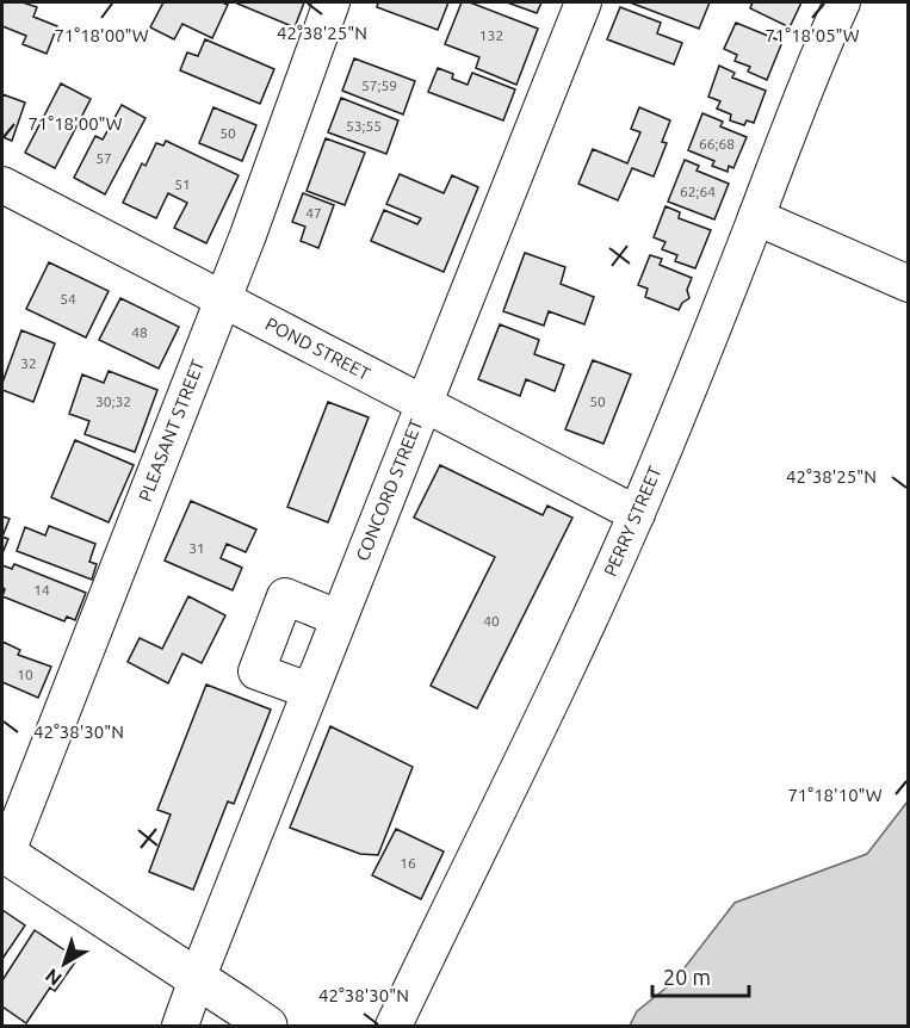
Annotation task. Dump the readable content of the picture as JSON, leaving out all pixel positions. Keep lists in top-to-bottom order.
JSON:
{
  "streets": {
    "street": [
      "POND STREET",
      "PLEASANT STREET",
      "CONCORD STREET",
      "PERRY STREET"
    ]
  },
  "crossings": [
    ["POND STREET", "PLEASANT STREET"],
    ["POND STREET", "CONCORD STREET"],
    ["POND STREET", "PERRY STREET"]
  ],
  "house_numbers": [
    "132",
    "57;59",
    "53;55",
    "50",
    "66;68",
    "57",
    "51",
    "62;64",
    "47",
    "54",
    "48",
    "32",
    "30;32",
    "50",
    "31",
    "14",
    "40",
    "10",
    "16"
  ],
  "scale_bar": "20 m",
  "north": "bottom left",
  "coordinates": [
    "42°38'25\"N",
    "71°18'00\"W",
    "71°18'05\"W",
    "42°38'30\"N",
    "71°18'10\"W"
  ]
}
